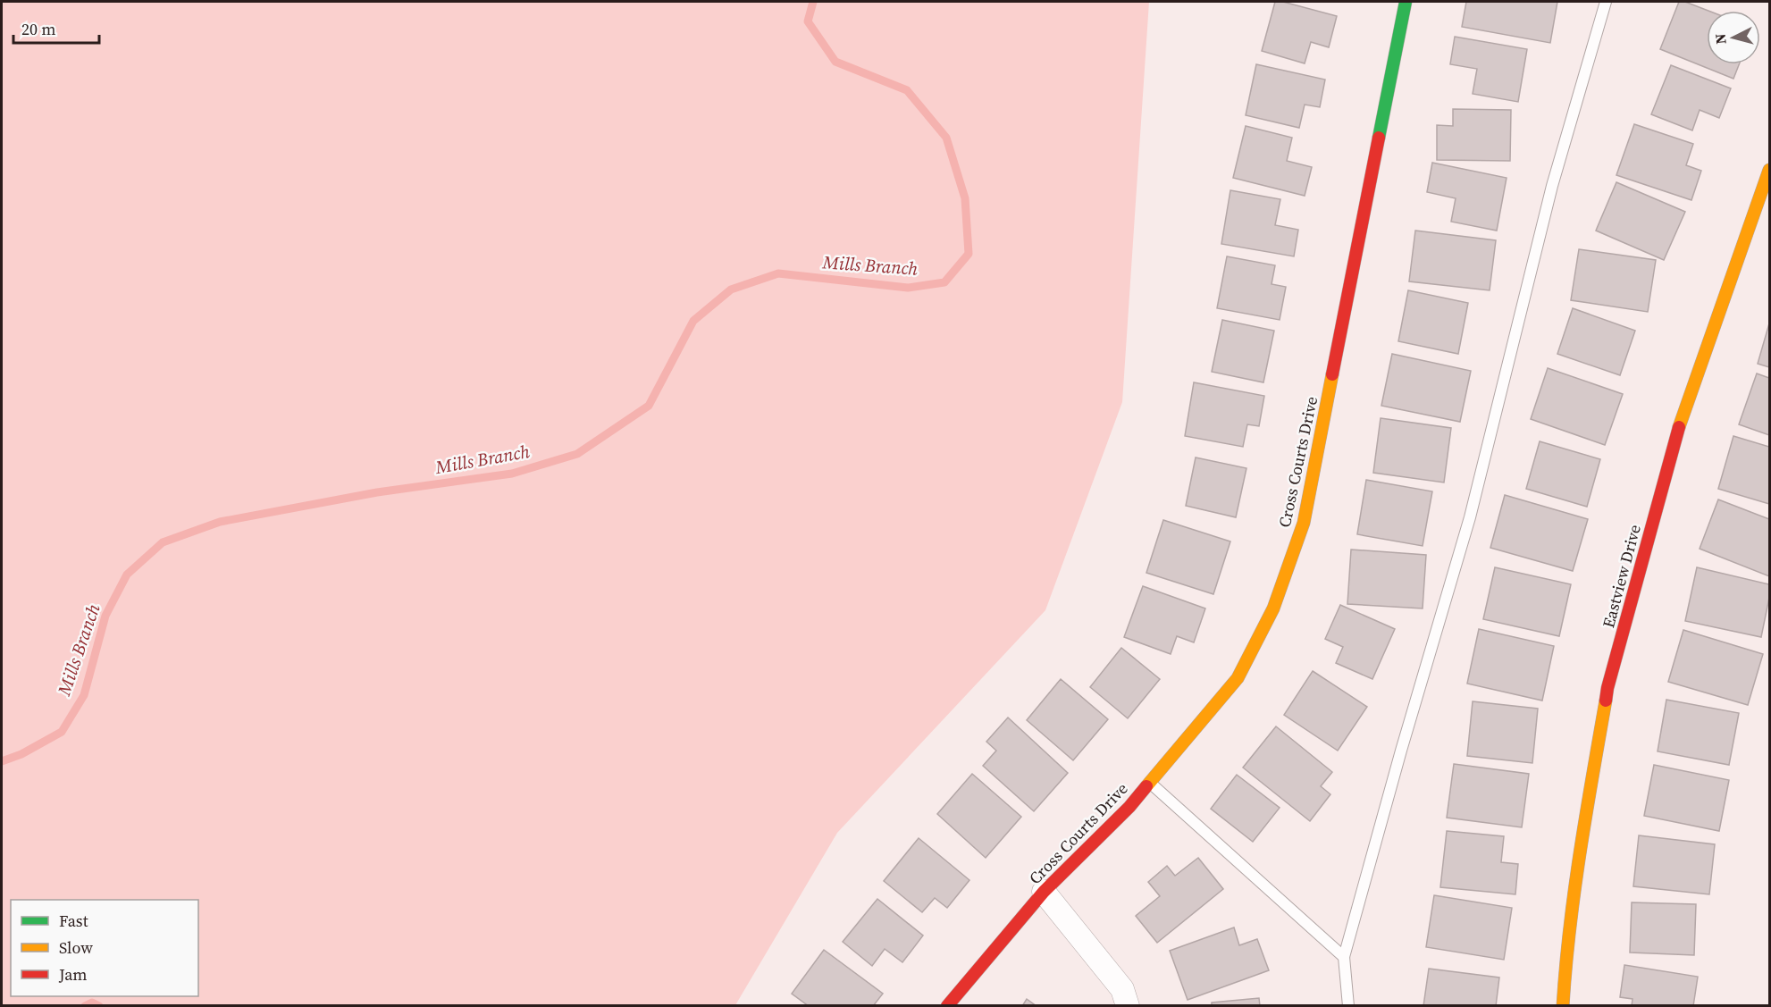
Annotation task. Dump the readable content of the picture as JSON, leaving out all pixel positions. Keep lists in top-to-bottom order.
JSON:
{
  "streets": {
    "street": ["Cross Courts Drive", "Eastview Drive"]
  },
  "water": ["Mills Branch"],
  "legend": ["Fast", "Slow", "Jam"],
  "scale_bar": "20 m",
  "north": "left"
}
